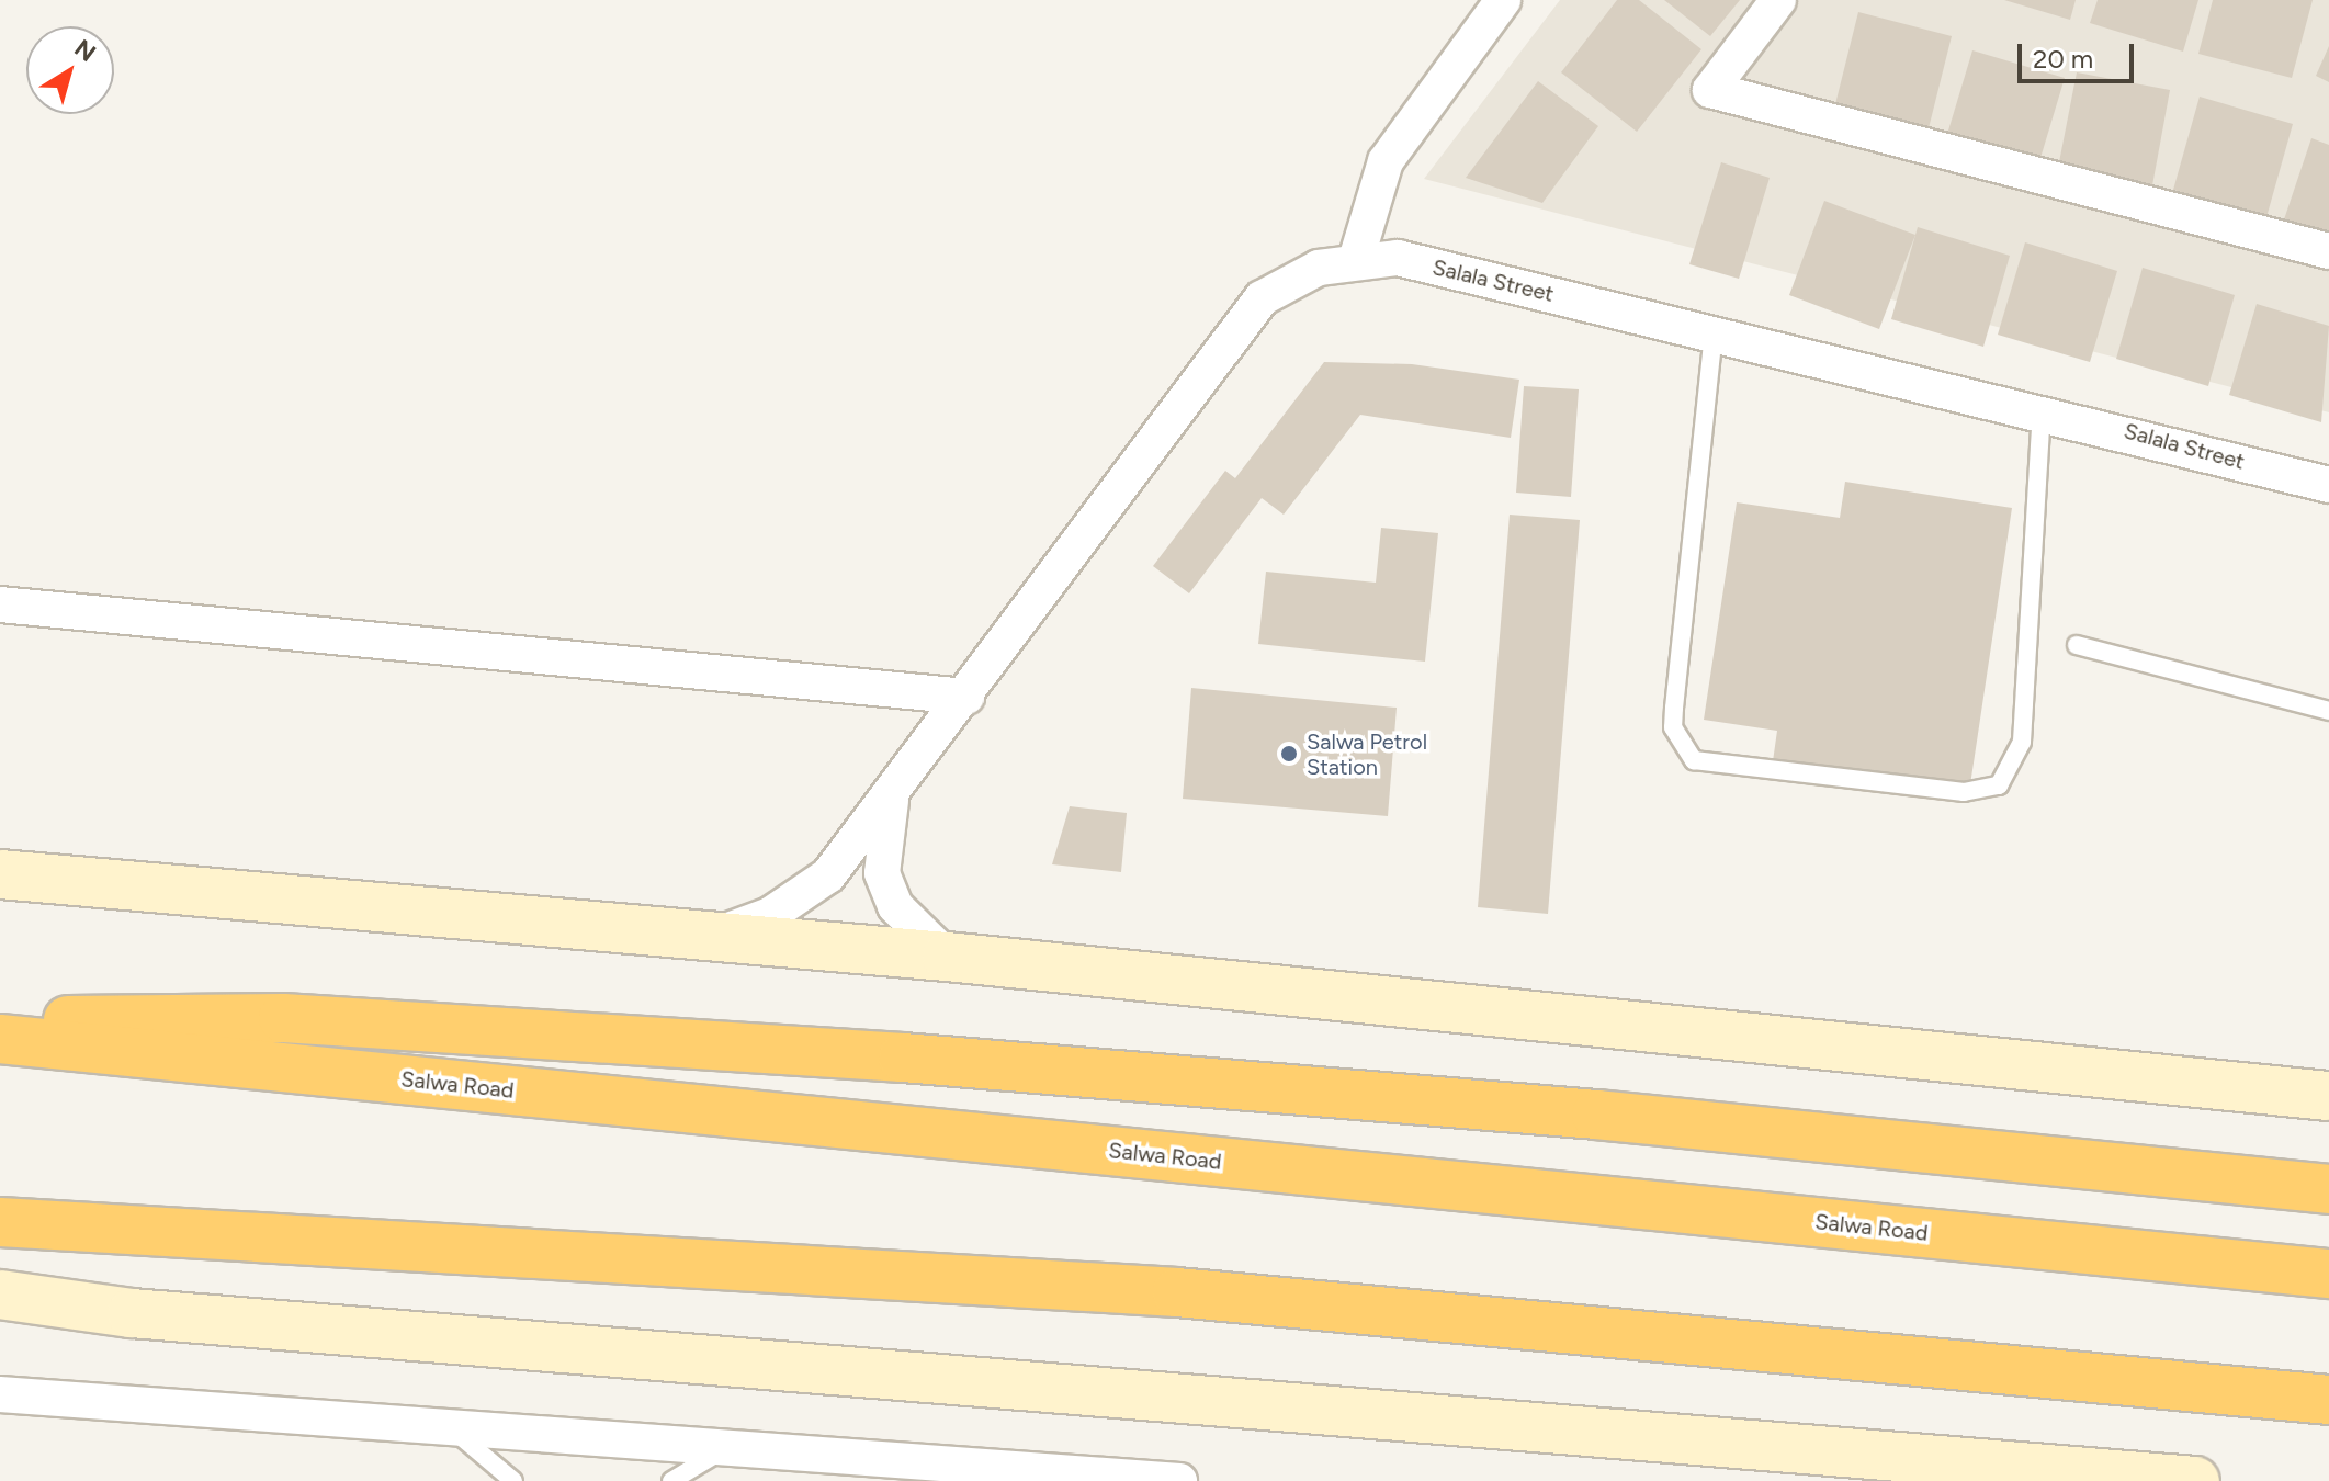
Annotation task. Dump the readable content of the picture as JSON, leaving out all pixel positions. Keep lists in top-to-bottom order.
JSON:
{
  "streets": {
    "highway": ["Salwa Road"],
    "street": ["Salala Street"]
  },
  "places": ["Salwa Petrol Station"],
  "scale_bar": "20 m",
  "north": "top right"
}
